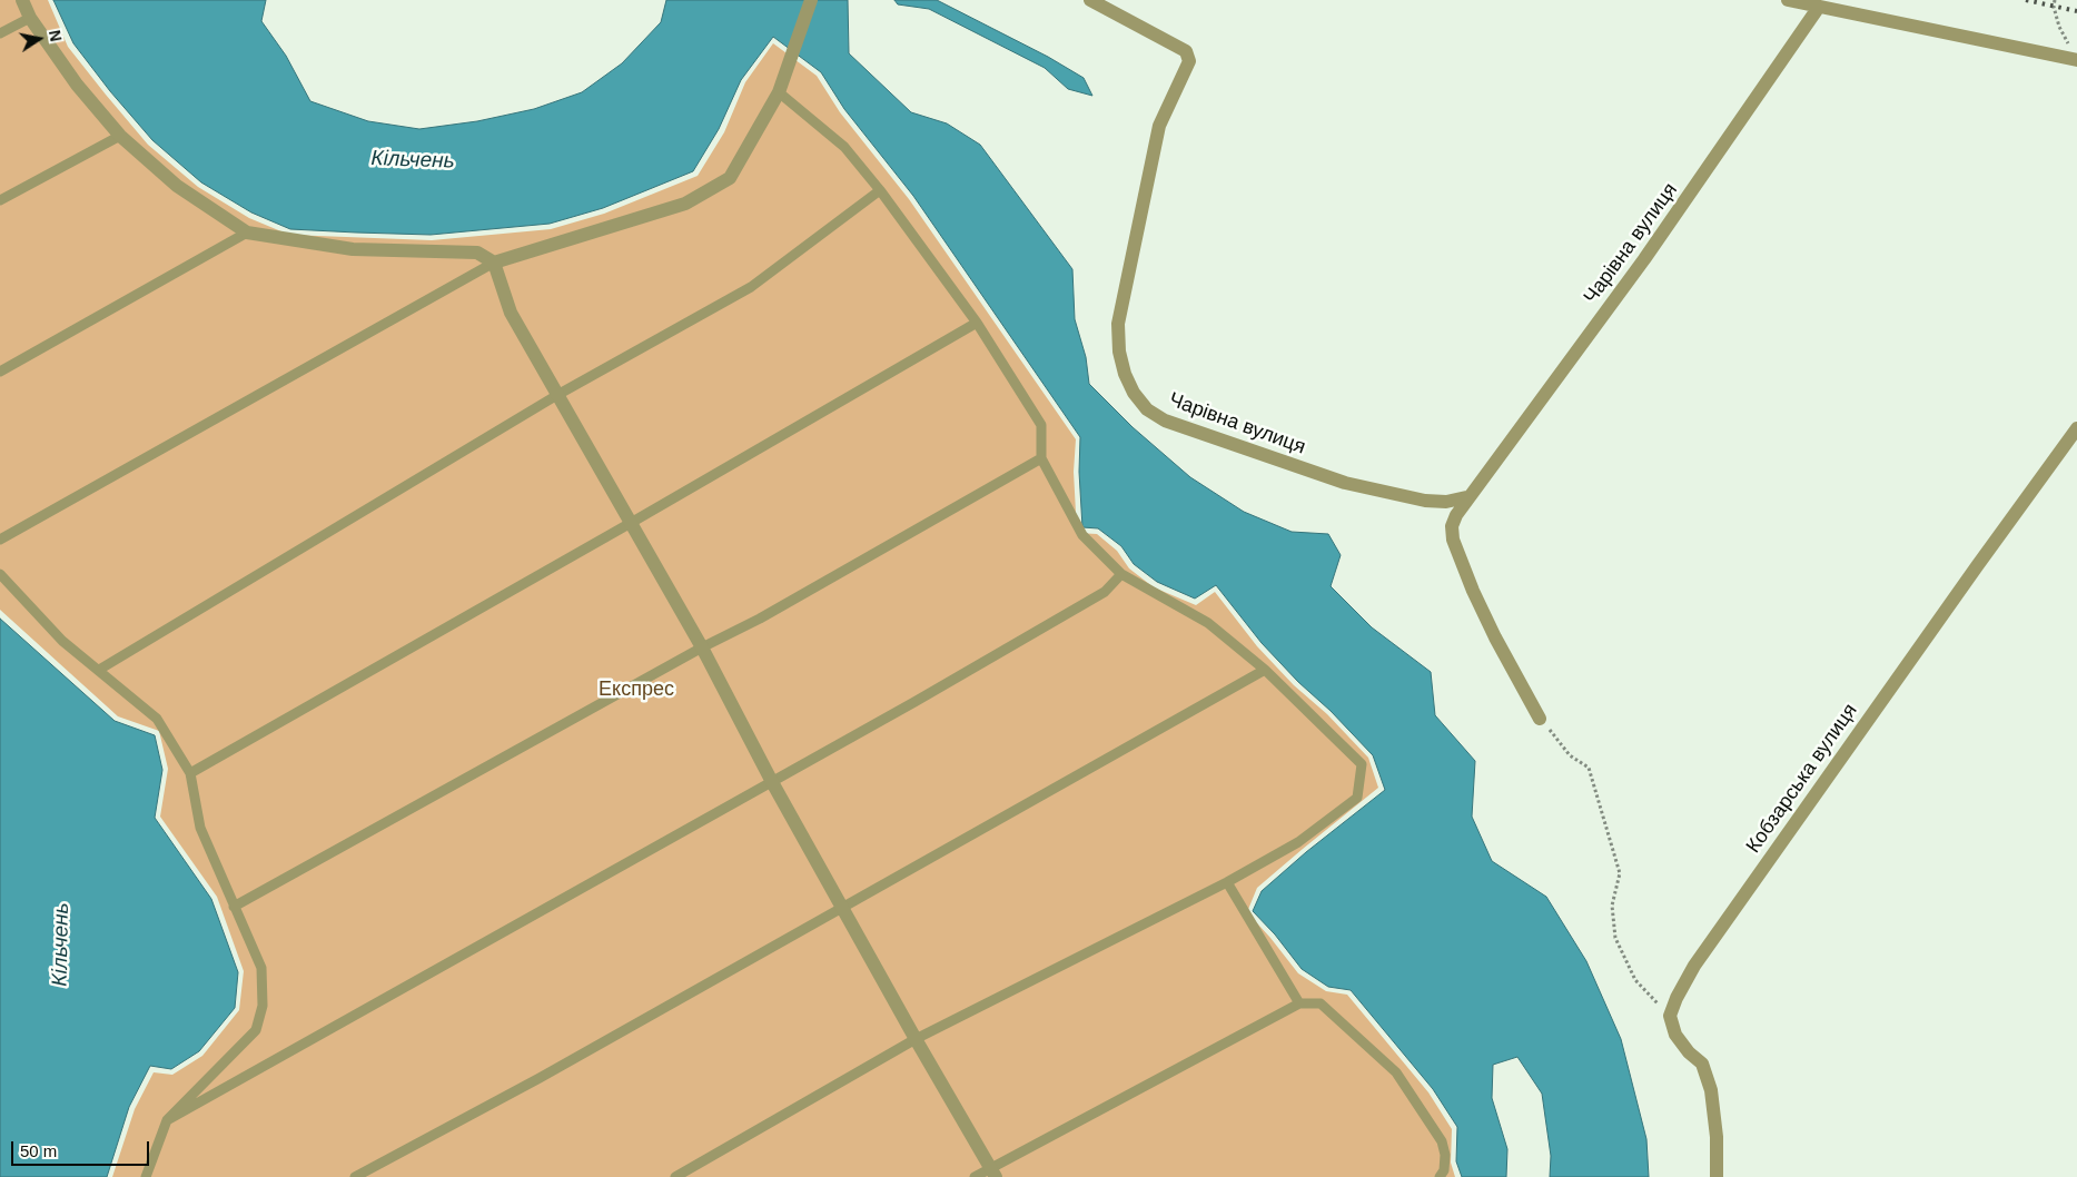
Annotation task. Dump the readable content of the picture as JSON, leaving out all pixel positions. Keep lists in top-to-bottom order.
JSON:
{
  "streets": {
    "street": ["Чарівна вулиця", "Кобзарська вулиця"]
  },
  "water": ["Кільчень"],
  "parks": ["Експрес"],
  "scale_bar": "50 m",
  "north": "right"
}
